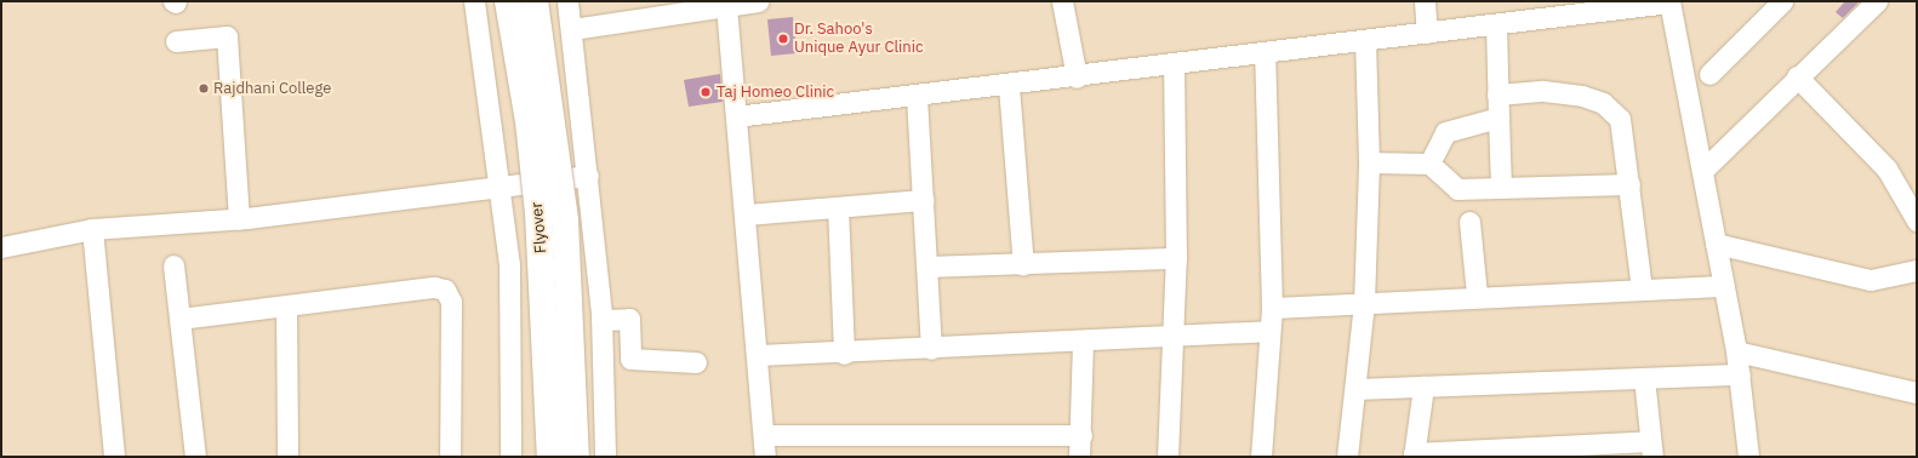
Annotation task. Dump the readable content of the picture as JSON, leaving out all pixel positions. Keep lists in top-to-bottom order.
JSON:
{
  "streets": {
    "highway": ["Flyover"]
  },
  "places": ["Dr. Sahoo's Unique Ayur Clinic", "Rajdhani College", "Taj Homeo Clinic"]
}
